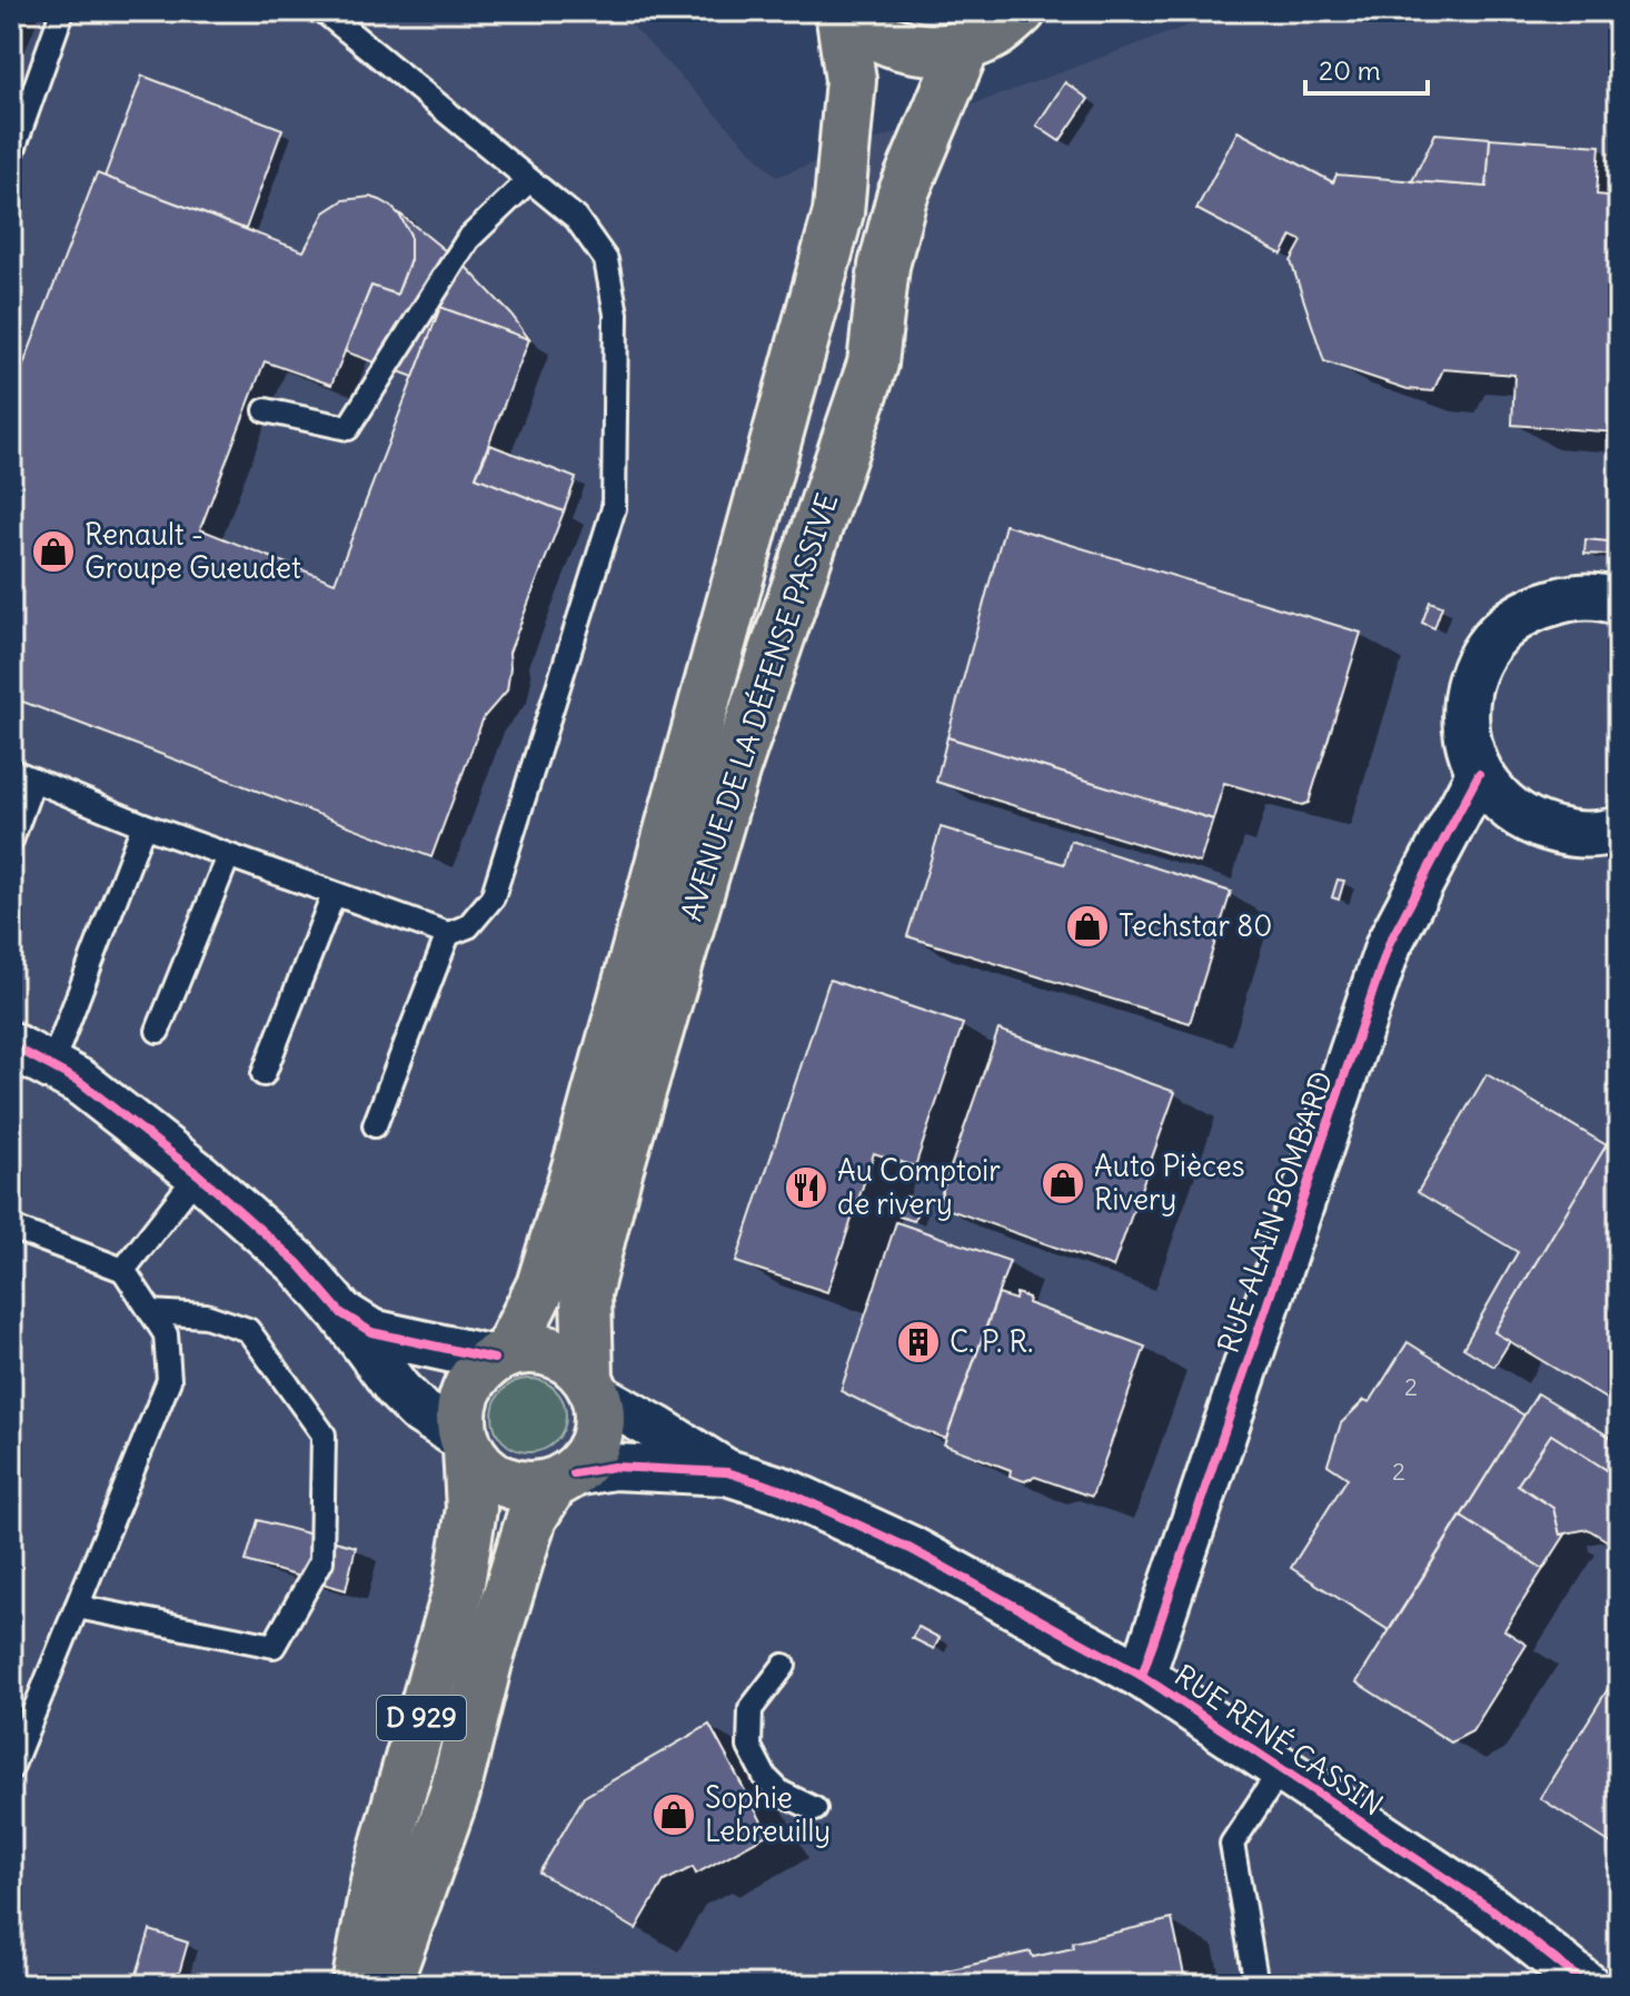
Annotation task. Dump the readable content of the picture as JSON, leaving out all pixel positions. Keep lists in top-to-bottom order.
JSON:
{
  "streets": {
    "main road": ["AVENUE DE LA DÉFENSE PASSIVE", "D 929"],
    "street": ["RUE ALAIN BOMBARD", "RUE RENÉ CASSIN"]
  },
  "crossings": [
    ["AVENUE DE LA DÉFENSE PASSIVE", "D 929"],
    ["AVENUE DE LA DÉFENSE PASSIVE", "RUE RENÉ CASSIN"],
    ["RUE ALAIN BOMBARD", "RUE RENÉ CASSIN"],
    ["D 929", "RUE RENÉ CASSIN"]
  ],
  "places": {
    "shop": [
      "Renault - Groupe Gueudet",
      "Techstar 80",
      "Auto Pièces Rivery",
      "Sophie Lebreuilly"
    ],
    "restaurant": ["Au Comptoir de rivery"],
    "building": ["C. P. R."]
  },
  "house_numbers": ["2", "2"],
  "scale_bar": "20 m"
}
